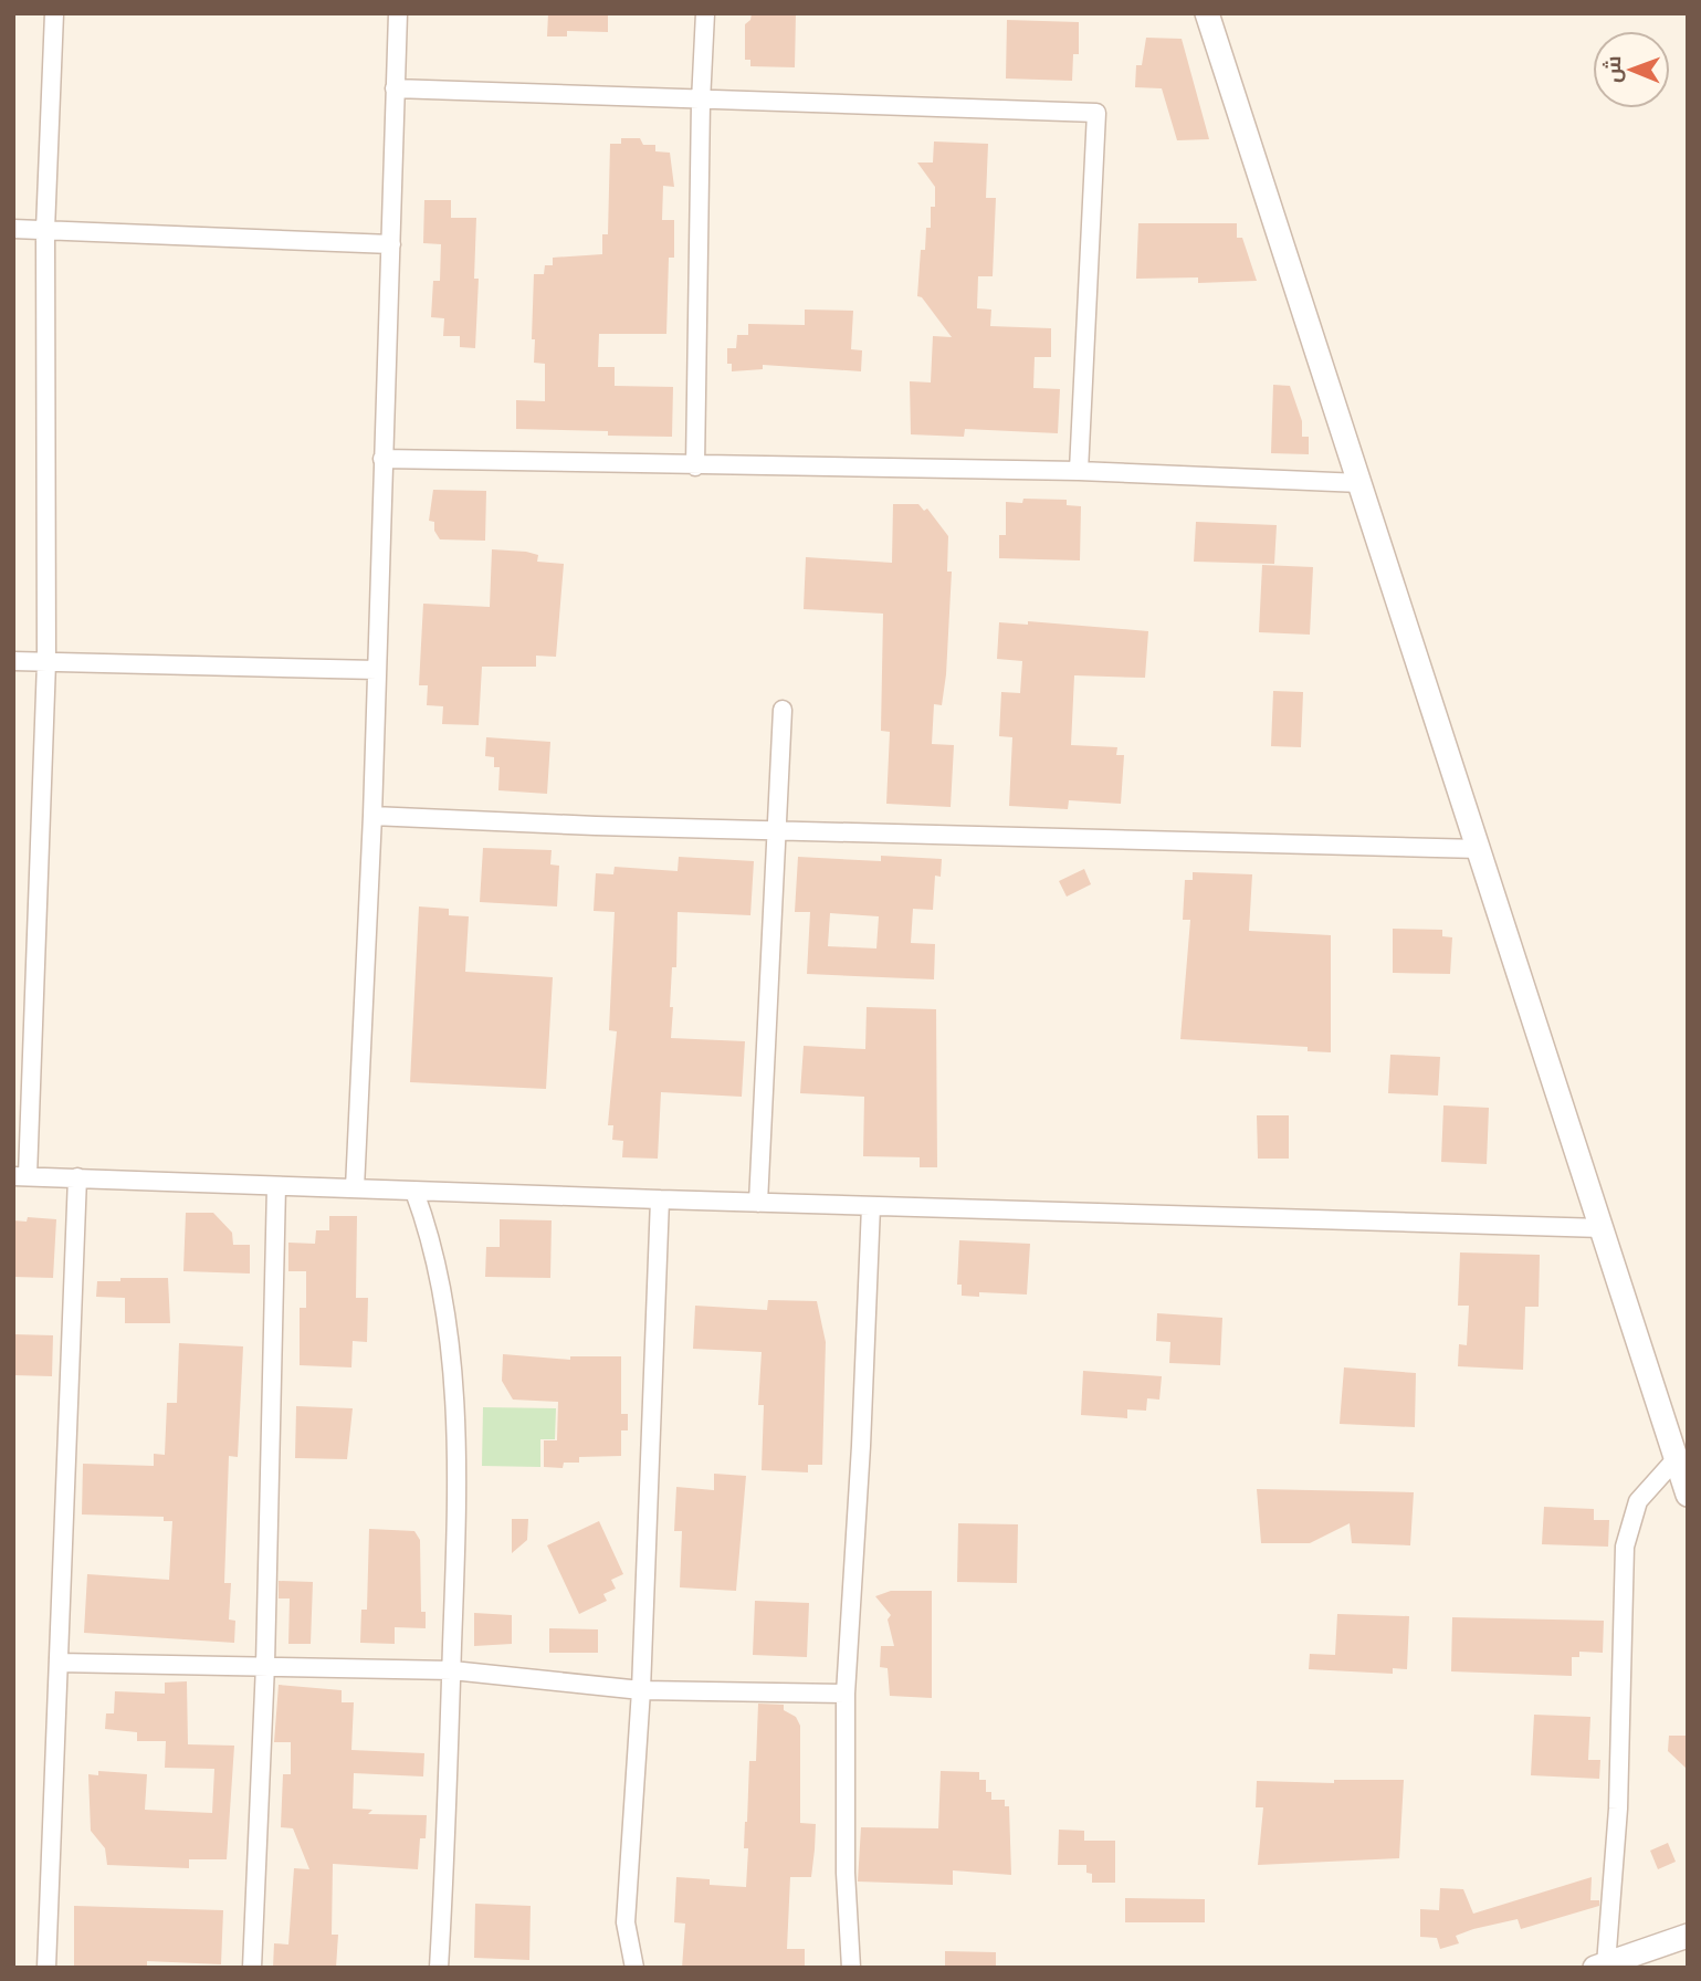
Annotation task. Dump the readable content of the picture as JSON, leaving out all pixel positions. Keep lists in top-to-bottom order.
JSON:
{
  "north": "left"
}
